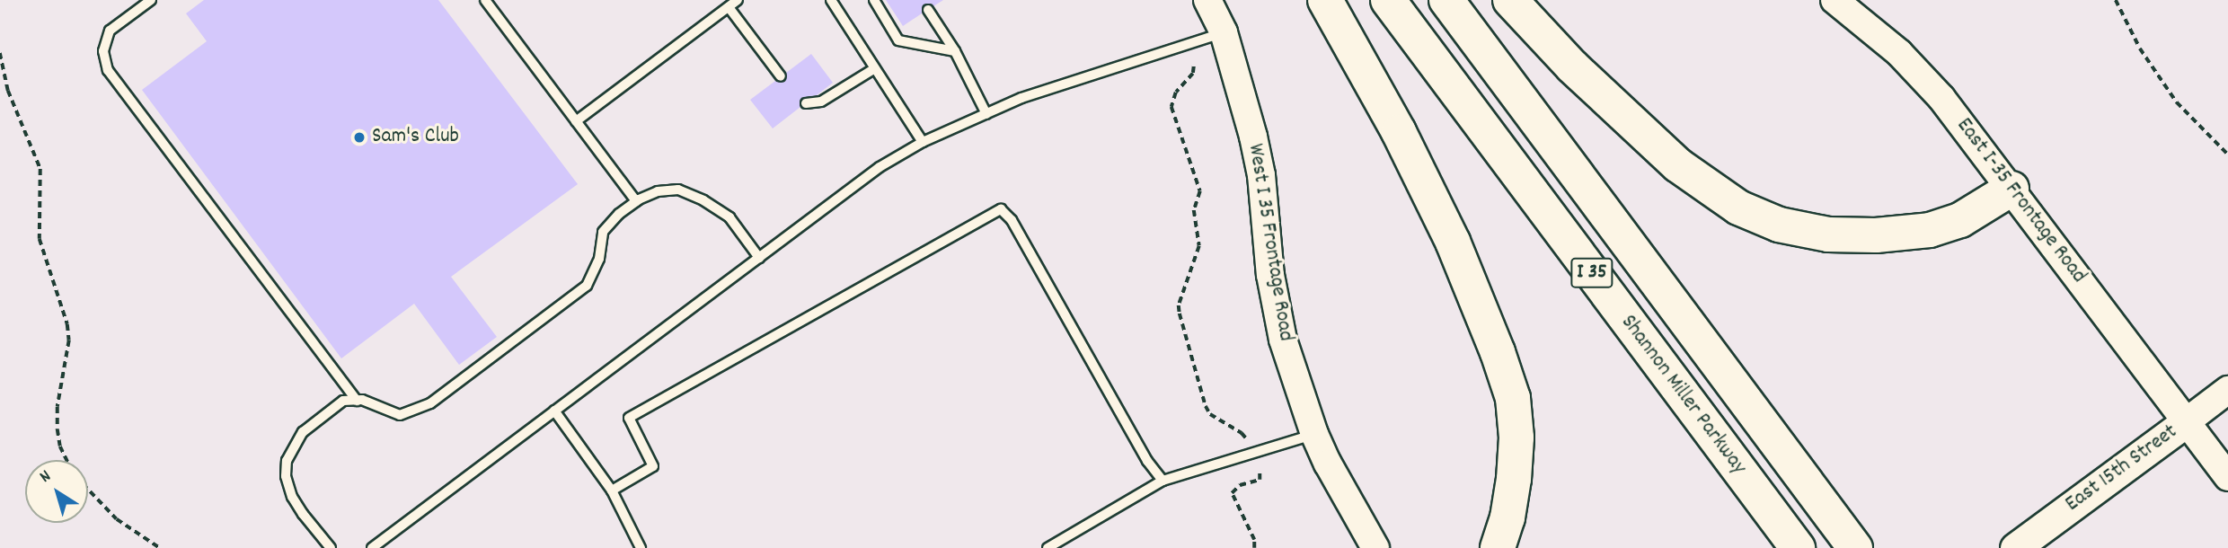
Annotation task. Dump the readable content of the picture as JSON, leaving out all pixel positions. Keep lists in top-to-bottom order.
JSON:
{
  "streets": {
    "highway": ["I 35", "Shannon Miller Parkway"],
    "main road": ["East 15th Street"],
    "street": ["East I-35 Frontage Road", "West I 35 Frontage Road"]
  },
  "crossings": [
    ["East I-35 Frontage Road", "East 15th Street"]
  ],
  "places": ["Sam's Club"],
  "north": "top left"
}
